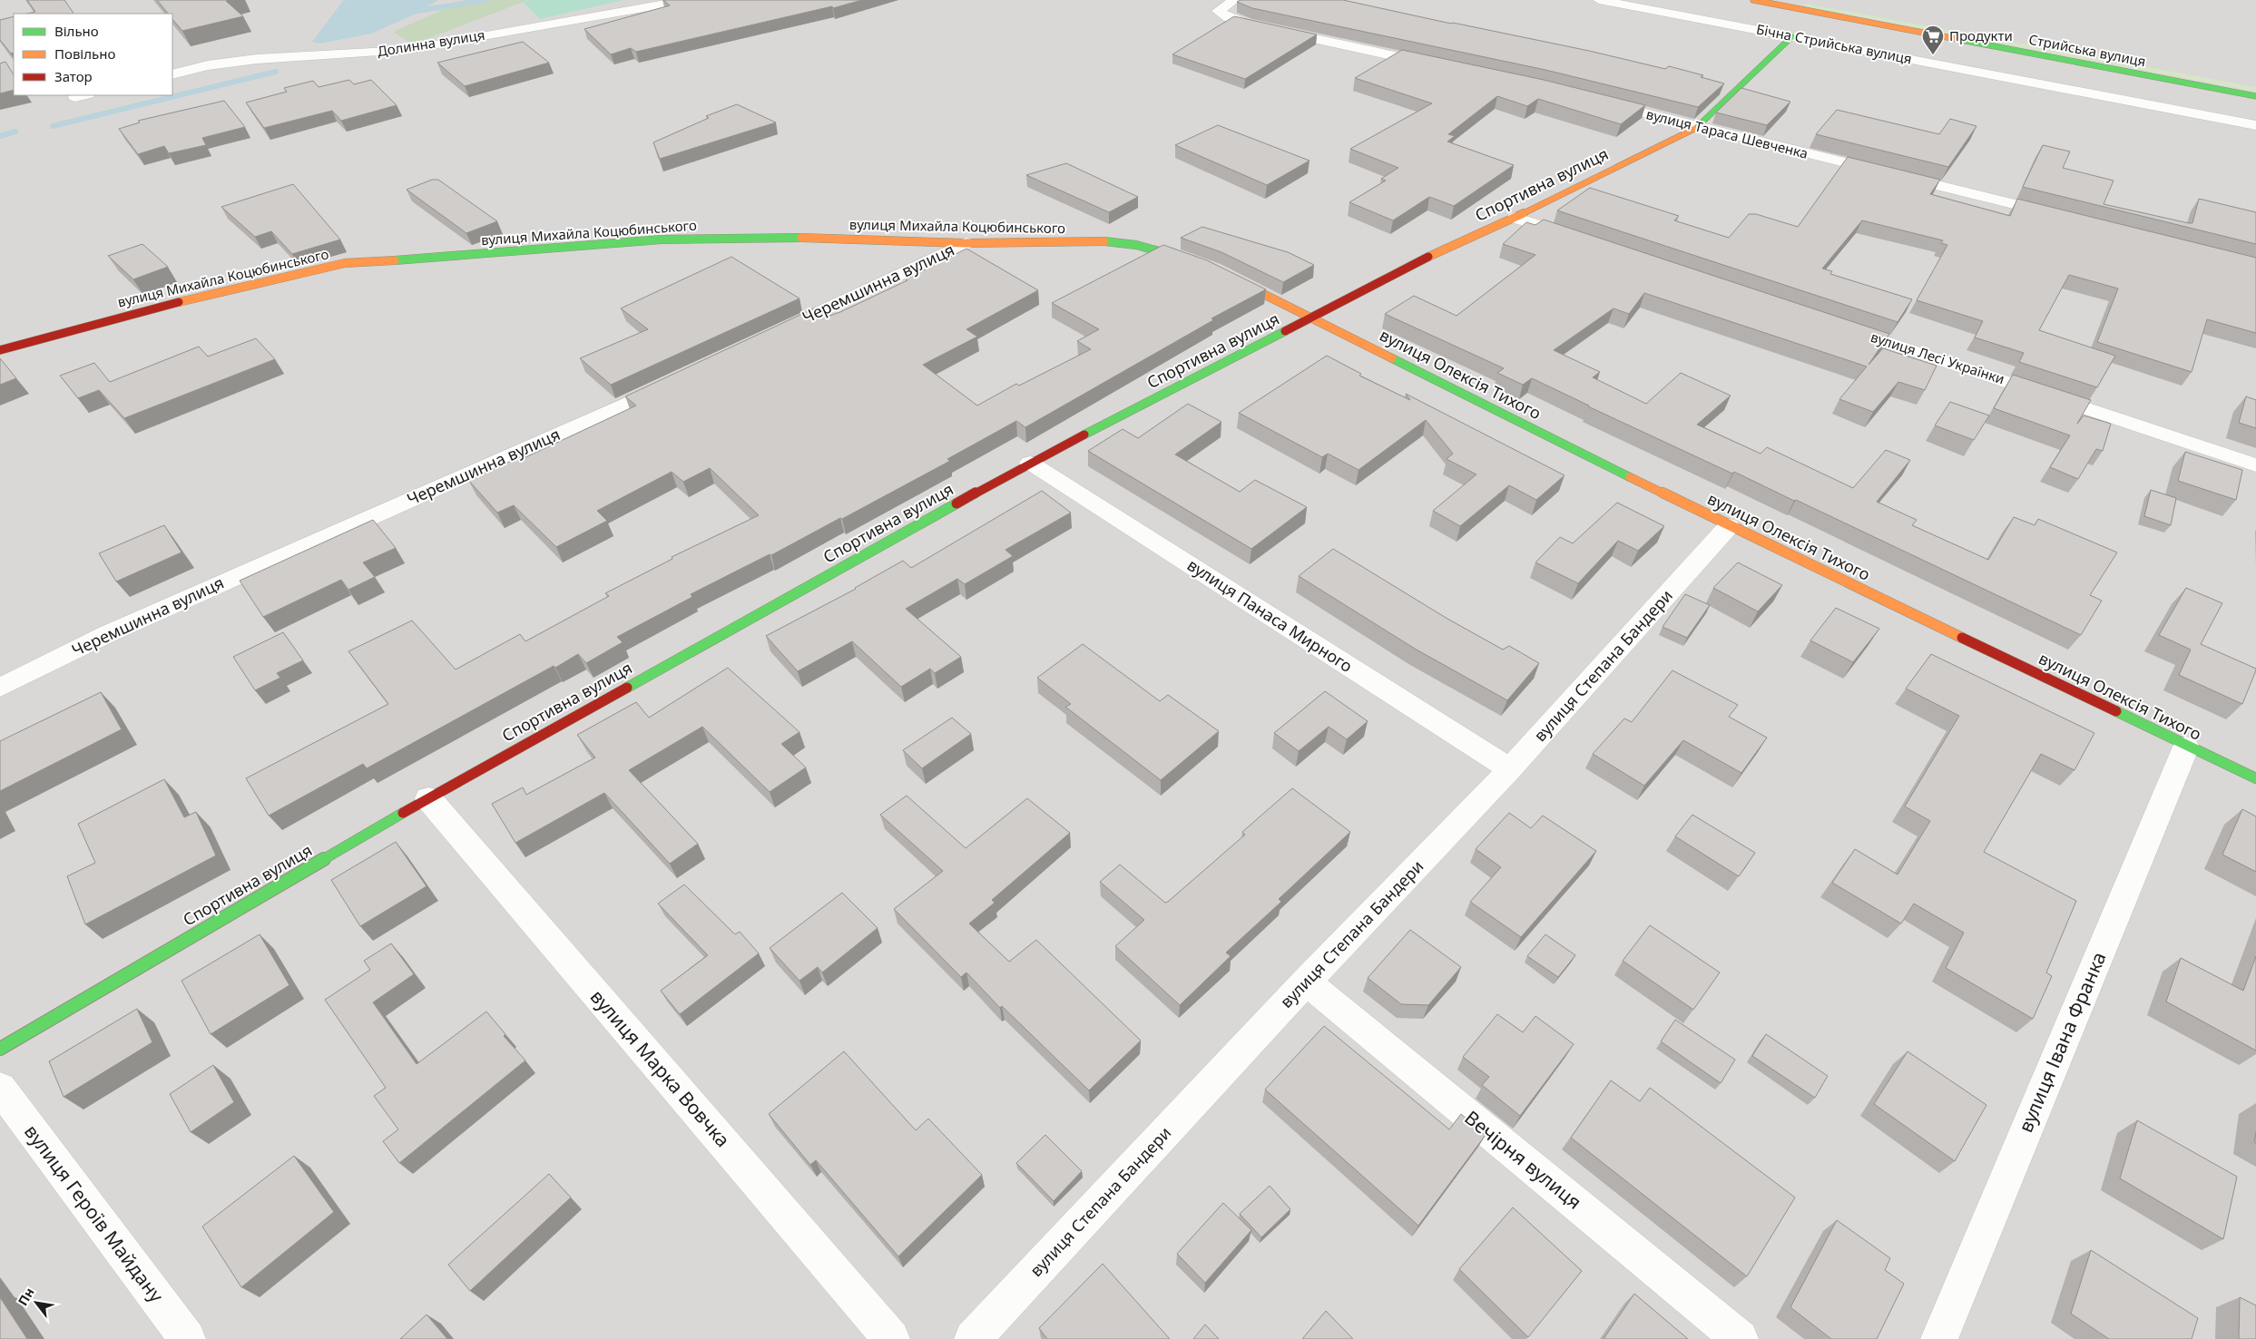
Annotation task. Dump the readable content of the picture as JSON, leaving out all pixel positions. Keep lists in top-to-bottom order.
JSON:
{
  "streets": {
    "main road": [
      "Стрийська вулиця",
      "Спортивна вулиця",
      "вулиця Михайла Коцюбинського",
      "вулиця Олексія Тихого"
    ],
    "street": [
      "Долинна вулиця",
      "Бічна Стрийська вулиця",
      "вулиця Тараса Шевченка",
      "Черемшинна вулиця",
      "вулиця Лесі Українки",
      "вулиця Панаса Мирного",
      "вулиця Степана Бандери",
      "вулиця Івана Франка",
      "вулиця Марка Вовчка",
      "Вечірня вулиця",
      "вулиця Героїв Майдану"
    ]
  },
  "crossings": [
    ["Бічна Стрийська вулиця", "Спортивна вулиця"],
    ["вулиця Тараса Шевченка", "Спортивна вулиця"],
    ["Спортивна вулиця", "вулиця Олексія Тихого"],
    ["Спортивна вулиця", "вулиця Панаса Мирного"],
    ["Спортивна вулиця", "вулиця Марка Вовчка"],
    ["вулиця Михайла Коцюбинського", "Черемшинна вулиця"],
    ["вулиця Олексія Тихого", "вулиця Степана Бандери"],
    ["вулиця Олексія Тихого", "вулиця Івана Франка"],
    ["вулиця Панаса Мирного", "вулиця Степана Бандери"],
    ["вулиця Степана Бандери", "Вечірня вулиця"]
  ],
  "places": {
    "supermarket": ["Продукти"]
  },
  "legend": ["Вільно", "Повільно", "Затор"],
  "north": "top left"
}
